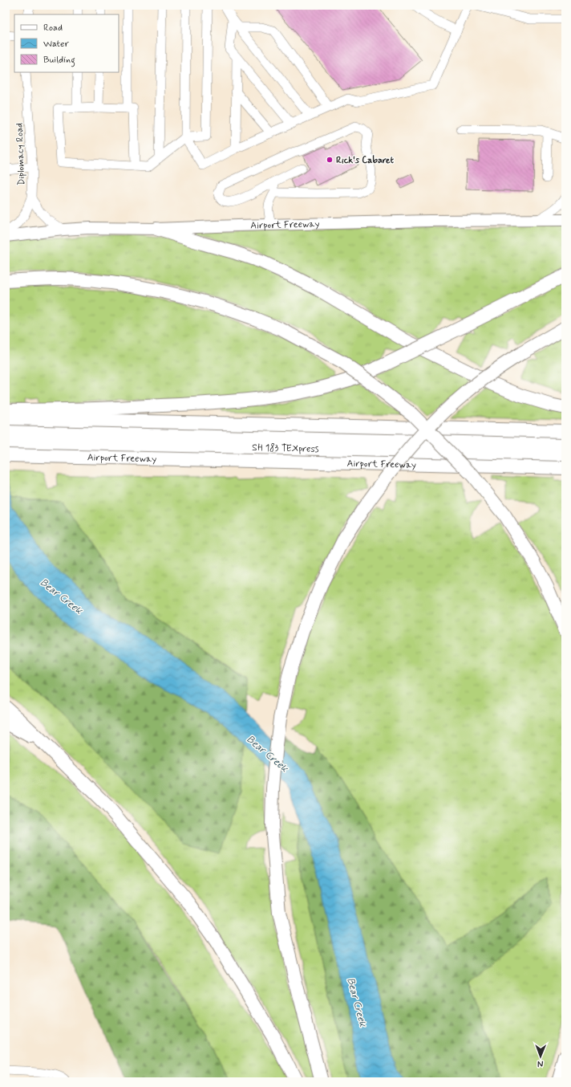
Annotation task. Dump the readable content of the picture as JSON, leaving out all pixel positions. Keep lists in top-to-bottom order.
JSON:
{
  "streets": {
    "highway": ["Airport Freeway", "SH 183 TEXpress"],
    "street": ["Diplomacy Road"]
  },
  "crossings": [
    ["Diplomacy Road", "Airport Freeway"]
  ],
  "water": ["Bear Creek"],
  "places": ["Rick's Cabaret"],
  "legend": ["Road", "Water", "Building"],
  "north": "bottom"
}
